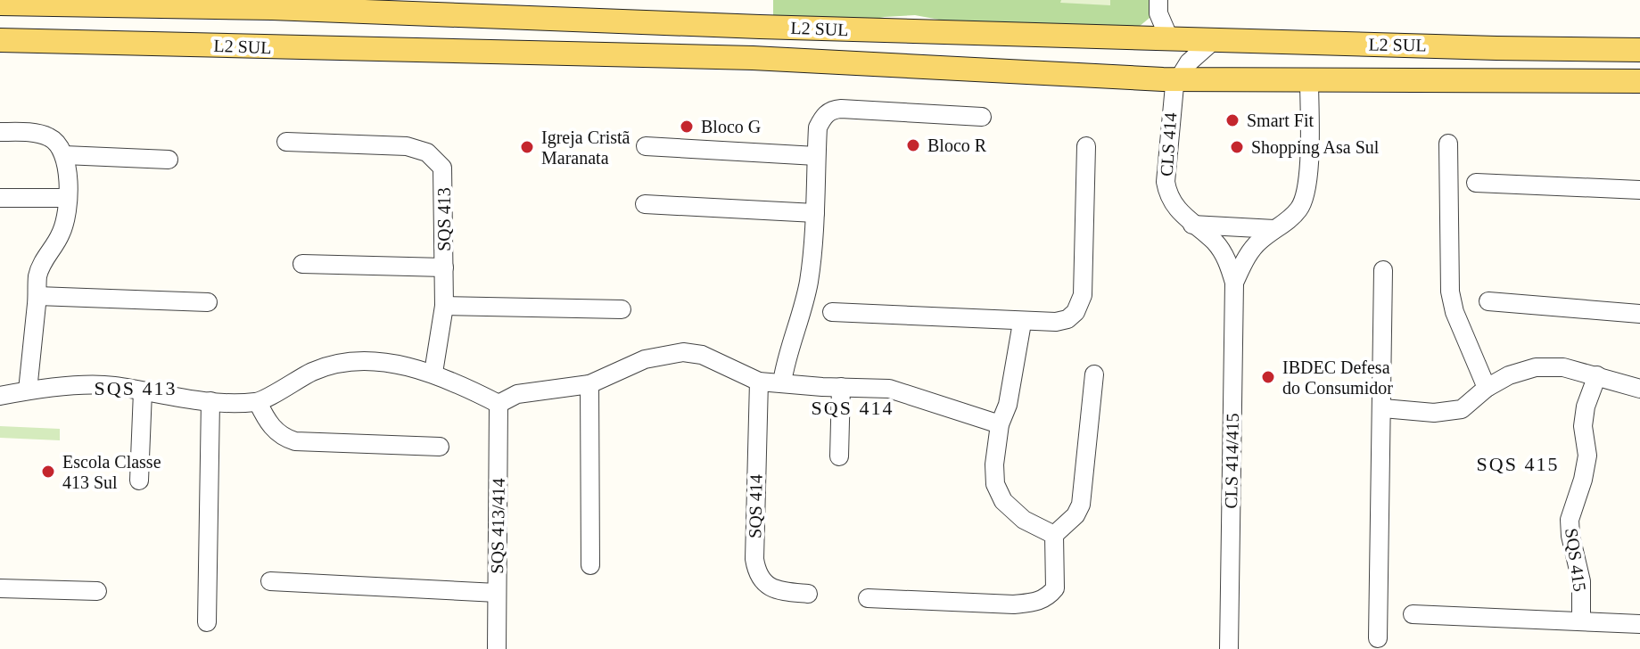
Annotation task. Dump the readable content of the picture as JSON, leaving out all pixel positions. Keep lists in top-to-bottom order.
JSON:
{
  "streets": {
    "main road": ["L2 SUL"],
    "street": [
      "CLS 414",
      "SQS 413",
      "CLS 414/415",
      "SQS 414",
      "SQS 413/414",
      "SQS 415"
    ]
  },
  "crossings": [
    ["L2 SUL", "CLS 414"],
    ["CLS 414", "CLS 414/415"]
  ],
  "districts": ["SQS 413", "SQS 414", "SQS 415"],
  "places": [
    "Smart Fit",
    "Bloco G",
    "Bloco R",
    "Igreja Cristã Maranata",
    "Shopping Asa Sul",
    "IBDEC Defesa do Consumidor",
    "Escola Classe 413 Sul"
  ]
}
